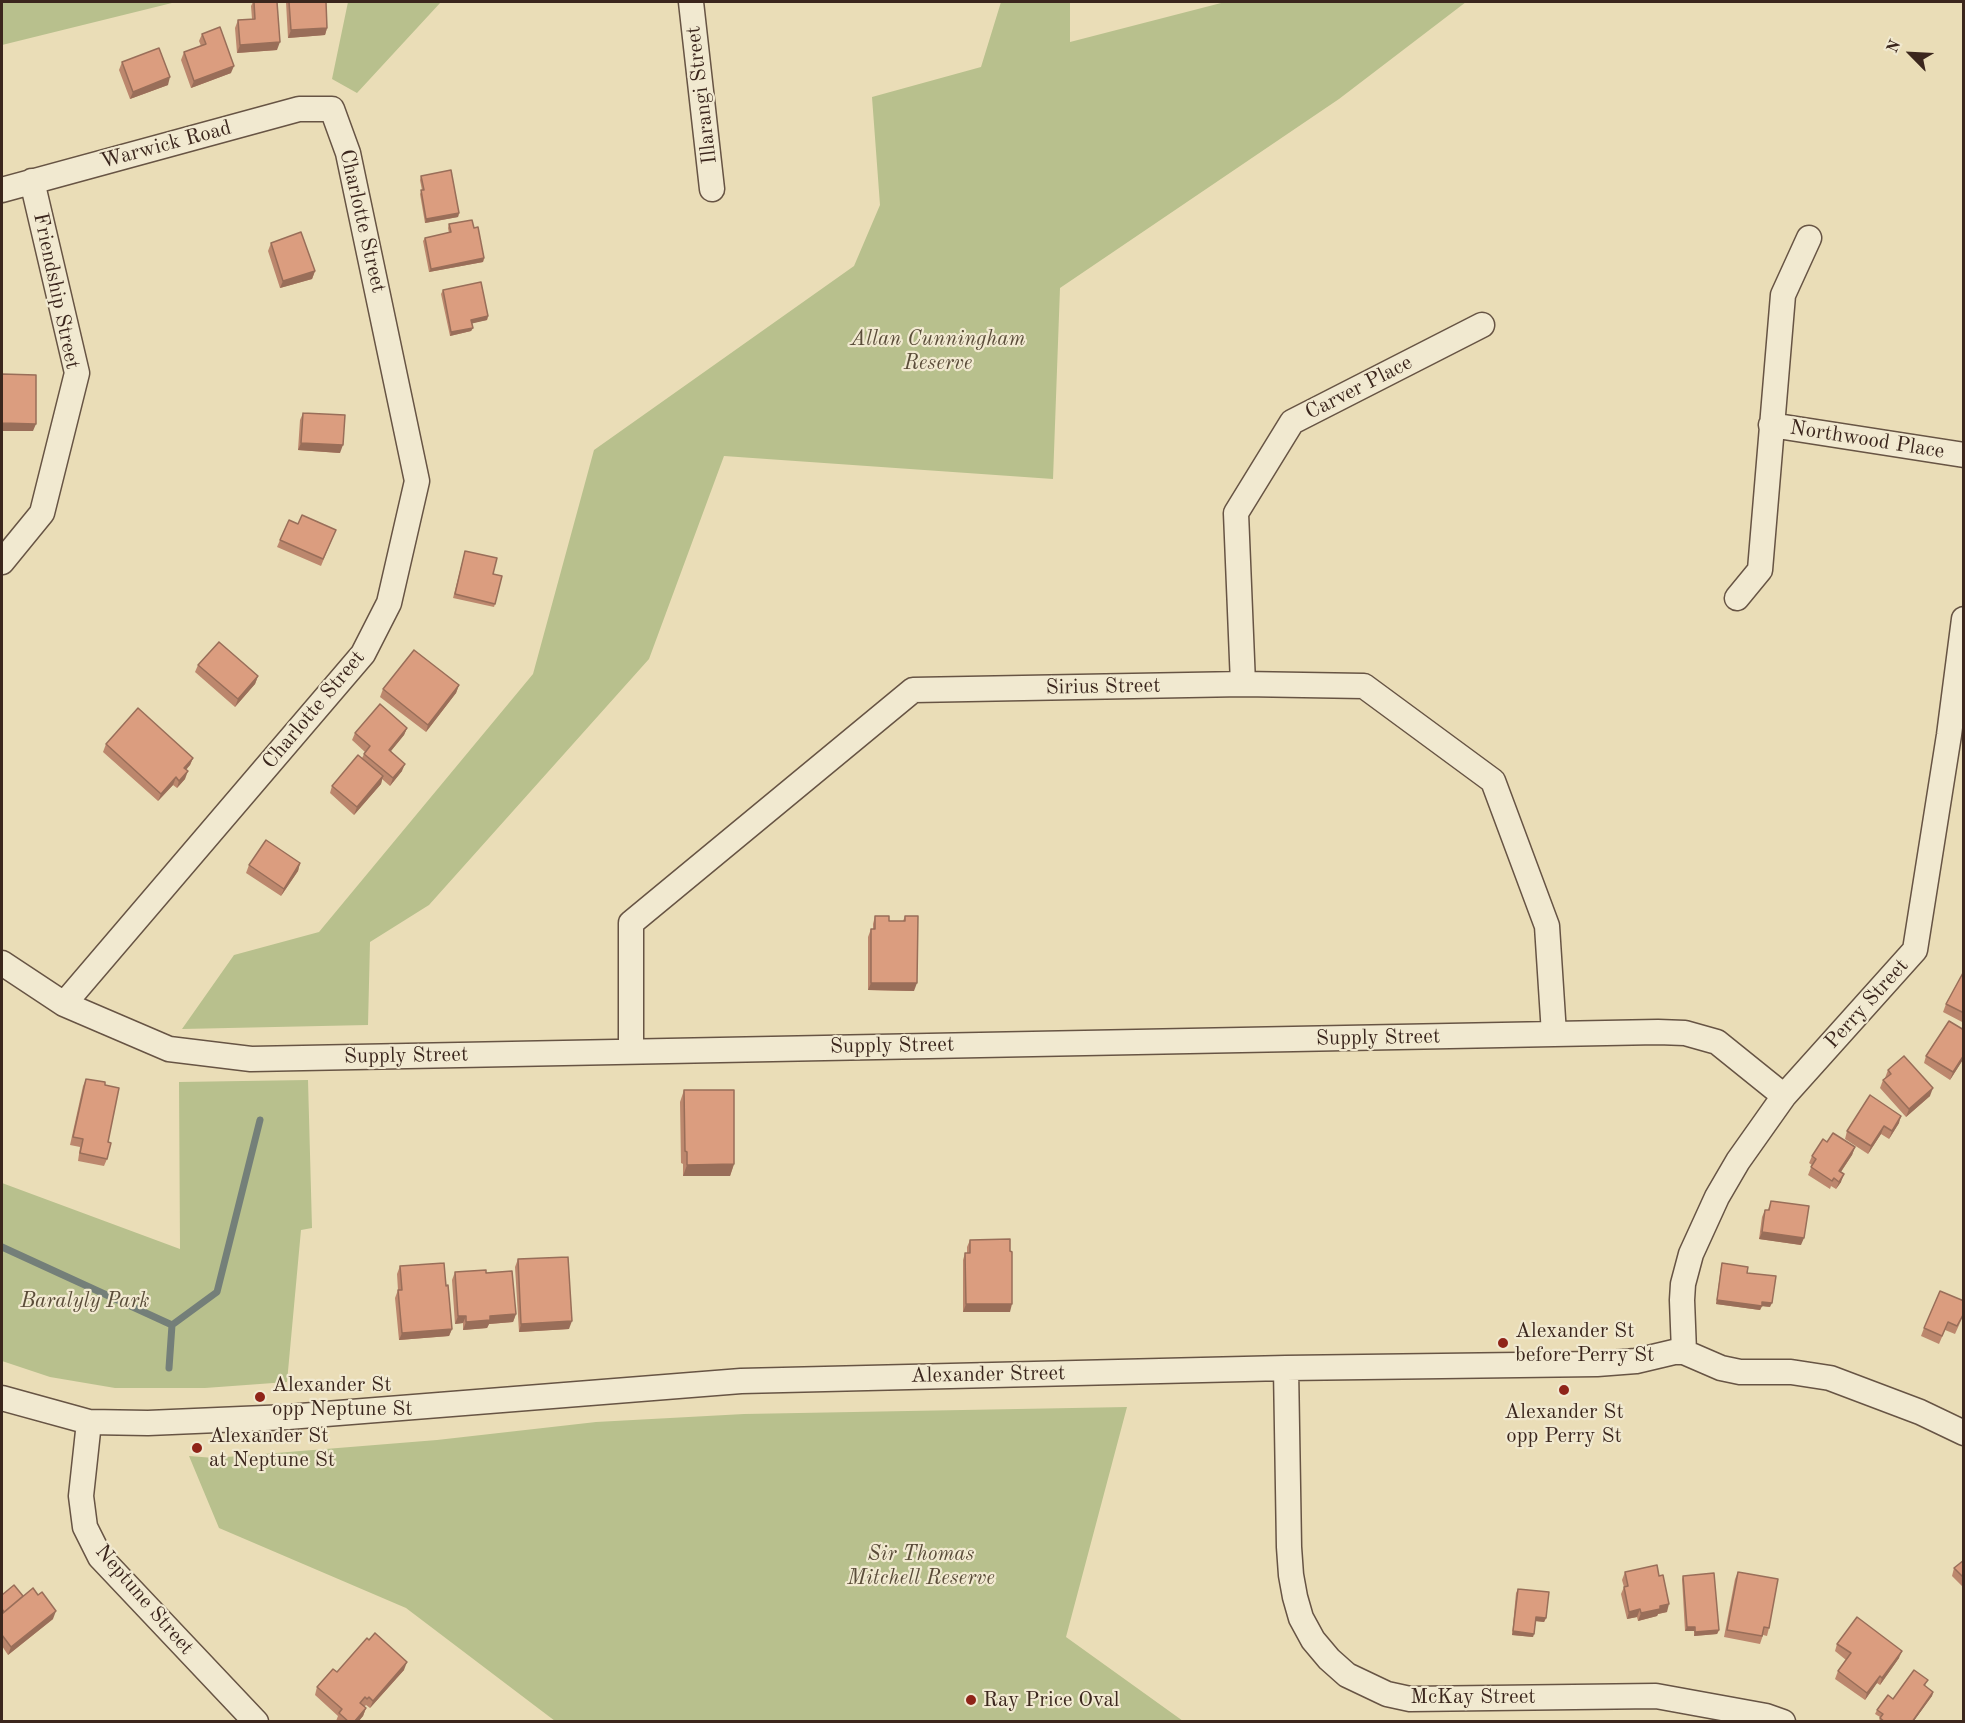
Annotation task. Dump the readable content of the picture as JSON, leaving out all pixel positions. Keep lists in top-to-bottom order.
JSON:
{
  "streets": {
    "street": [
      "Illarangi Street",
      "Warwick Road",
      "Charlotte Street",
      "Friendship Street",
      "Carver Place",
      "Northwood Place",
      "Sirius Street",
      "Perry Street",
      "Supply Street",
      "Alexander Street",
      "Neptune Street",
      "McKay Street"
    ]
  },
  "crossings": [
    ["Warwick Road", "Charlotte Street"],
    ["Warwick Road", "Friendship Street"],
    ["Charlotte Street", "Supply Street"],
    ["Carver Place", "Sirius Street"],
    ["Sirius Street", "Supply Street"],
    ["Perry Street", "Supply Street"],
    ["Perry Street", "Alexander Street"],
    ["Alexander Street", "Neptune Street"],
    ["Alexander Street", "McKay Street"]
  ],
  "parks": ["Allan Cunningham Reserve", "Baralyly Park", "Sir Thomas Mitchell Reserve"],
  "places": [
    "Alexander St before Perry St",
    "Alexander St opp Perry St",
    "Alexander St opp Neptune St",
    "Alexander St at Neptune St",
    "Ray Price Oval"
  ],
  "north": "top left"
}
